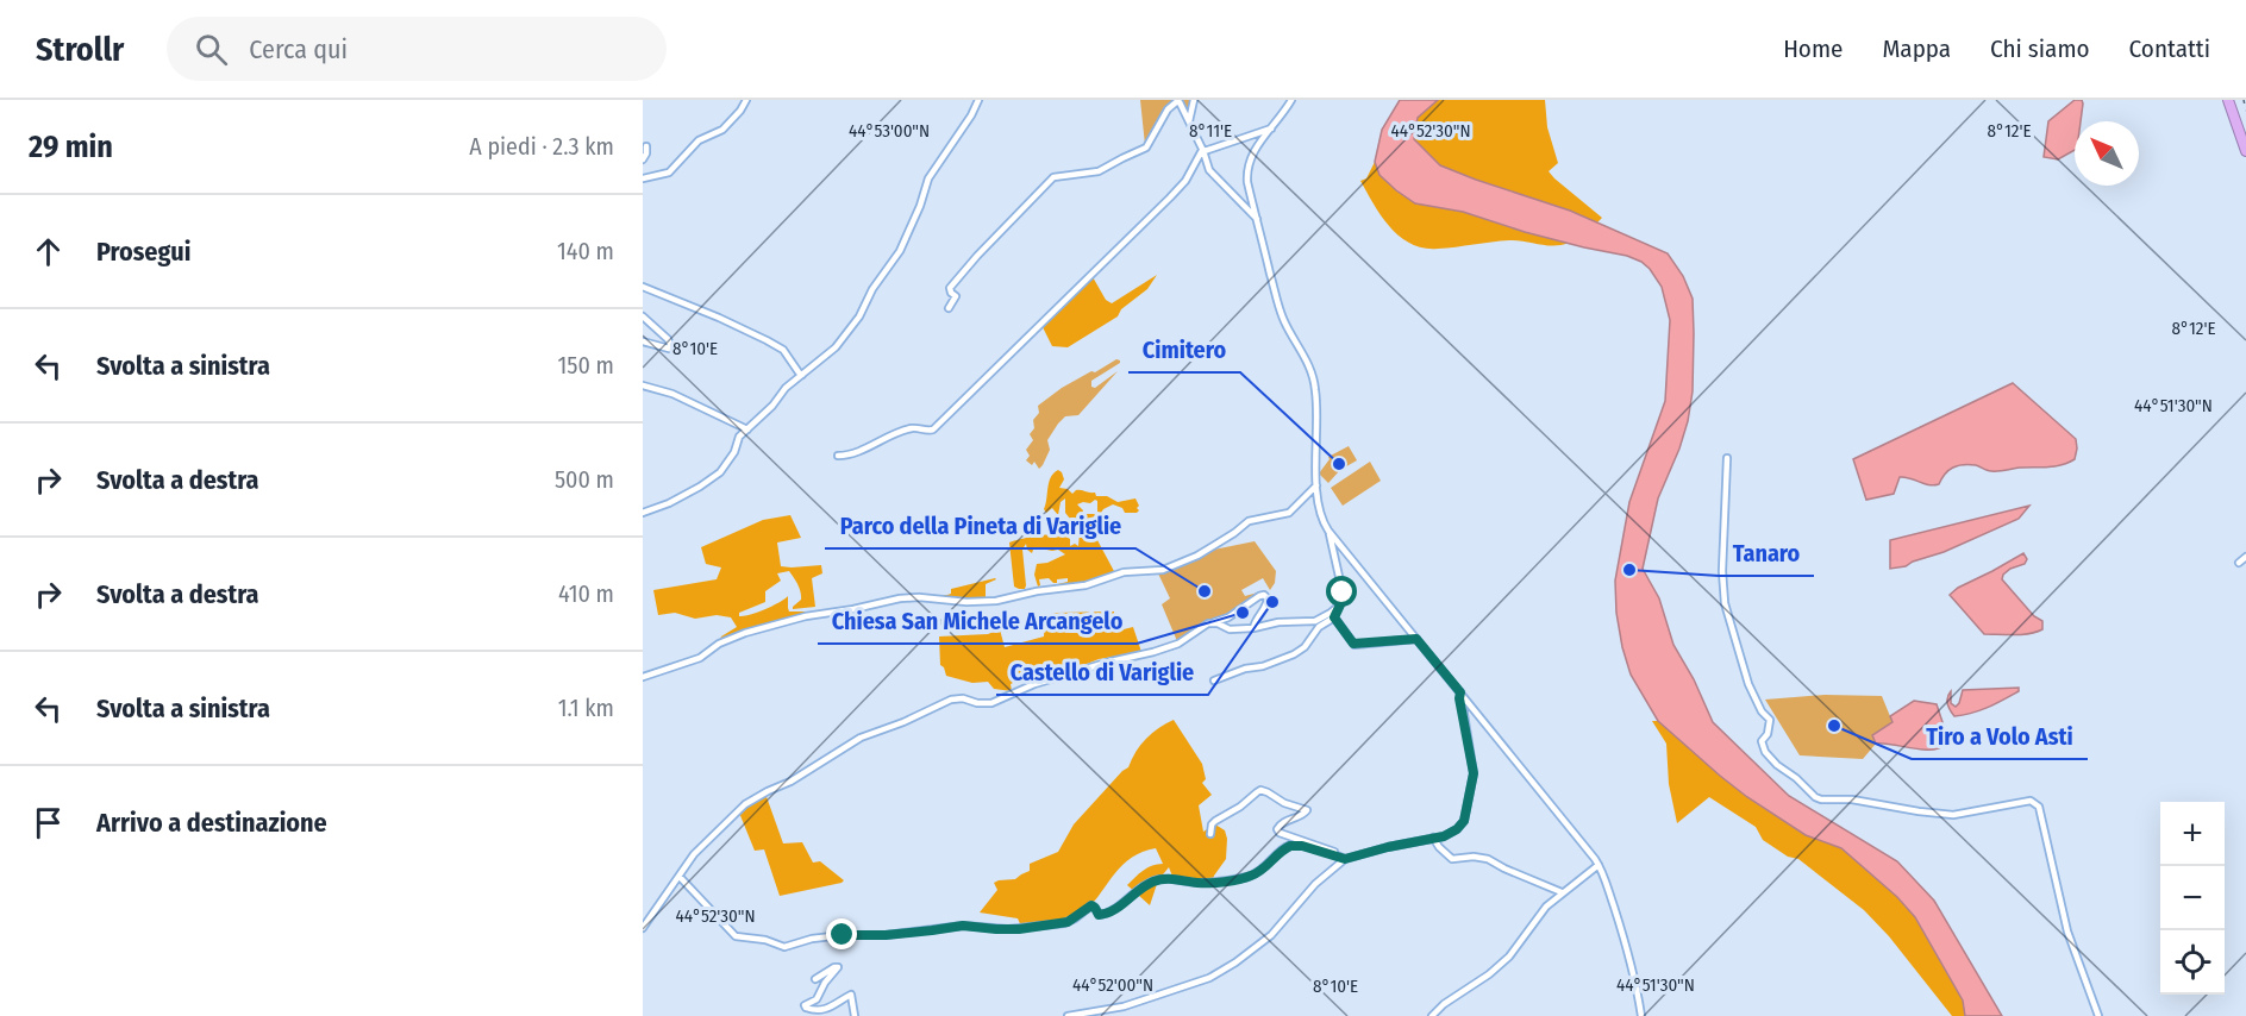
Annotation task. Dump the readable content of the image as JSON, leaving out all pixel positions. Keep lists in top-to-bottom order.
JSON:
{
  "places": [
    "Cimitero",
    "Tanaro",
    "Parco della Pineta di Variglie",
    "Castello di Variglie",
    "Chiesa San Michele Arcangelo",
    "Tiro a Volo Asti"
  ],
  "north": "top left",
  "page": {
    "header": "Strollr",
    "search": "Cerca qui",
    "nav": [
      "Home",
      "Mappa",
      "Chi siamo",
      "Contatti"
    ],
    "heading": ["29 min", "A piedi · 2.3 km"],
    "list": [
      ["Prosegui", "140 m"],
      ["Svolta a sinistra", "150 m"],
      ["Svolta a destra", "500 m"],
      ["Svolta a destra", "410 m"],
      ["Svolta a sinistra", "1.1 km"],
      "Arrivo a destinazione"
    ],
    "map_buttons": ["+", "−"]
  },
  "coordinates": [
    "8°11'E",
    "8°12'E",
    "44°53'00\"N",
    "44°52'30\"N",
    "8°10'E",
    "44°51'30\"N",
    "44°52'00\"N"
  ]
}
